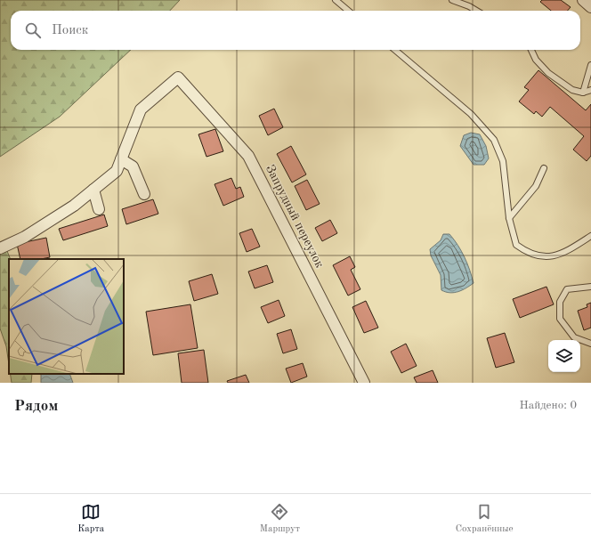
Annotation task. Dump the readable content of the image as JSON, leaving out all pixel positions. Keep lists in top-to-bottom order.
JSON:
{
  "streets": {
    "street": ["Запрудный переулок"]
  },
  "page": {
    "search": "Поиск",
    "heading": ["Рядом", "Найдено: 0"],
    "nav": ["Карта", "Маршрут", "Сохранённые"]
  }
}
